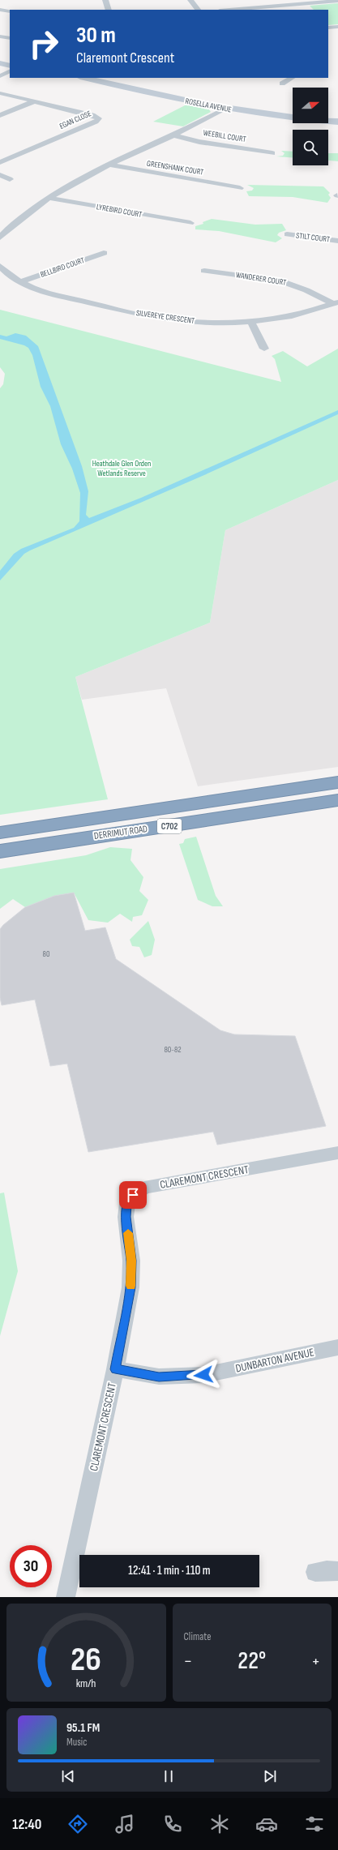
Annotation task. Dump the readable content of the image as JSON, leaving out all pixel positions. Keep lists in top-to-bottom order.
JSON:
{
  "streets": {
    "highway": ["C702", "DERRIMUT ROAD"],
    "street": [
      "ROSELLA AVENUE",
      "EGAN CLOSE",
      "WEEBILL COURT",
      "GREENSHANK COURT",
      "LYREBIRD COURT",
      "STILT COURT",
      "BELLBIRD COURT",
      "WANDERER COURT",
      "SILVEREYE CRESCENT",
      "CLAREMONT CRESCENT",
      "DUNBARTON AVENUE"
    ]
  },
  "crossings": [
    ["BELLBIRD COURT", "SILVEREYE CRESCENT"],
    ["WANDERER COURT", "SILVEREYE CRESCENT"],
    ["CLAREMONT CRESCENT", "DUNBARTON AVENUE"]
  ],
  "parks": ["Heathdale Glen Orden Wetlands Reserve"],
  "house_numbers": ["80", "80-82"],
  "north": "right",
  "page": {
    "turn": ["30 m", "Claremont Crescent"],
    "limit": "30",
    "trip": "12:41 · 1 min · 110 m",
    "tile": "Climate",
    "heat": ["−", "22°", "+"],
    "song": ["95.1 FM", "Music"],
    "tabs": "12:40",
    "gauge": ["26", "km/h"]
  }
}
